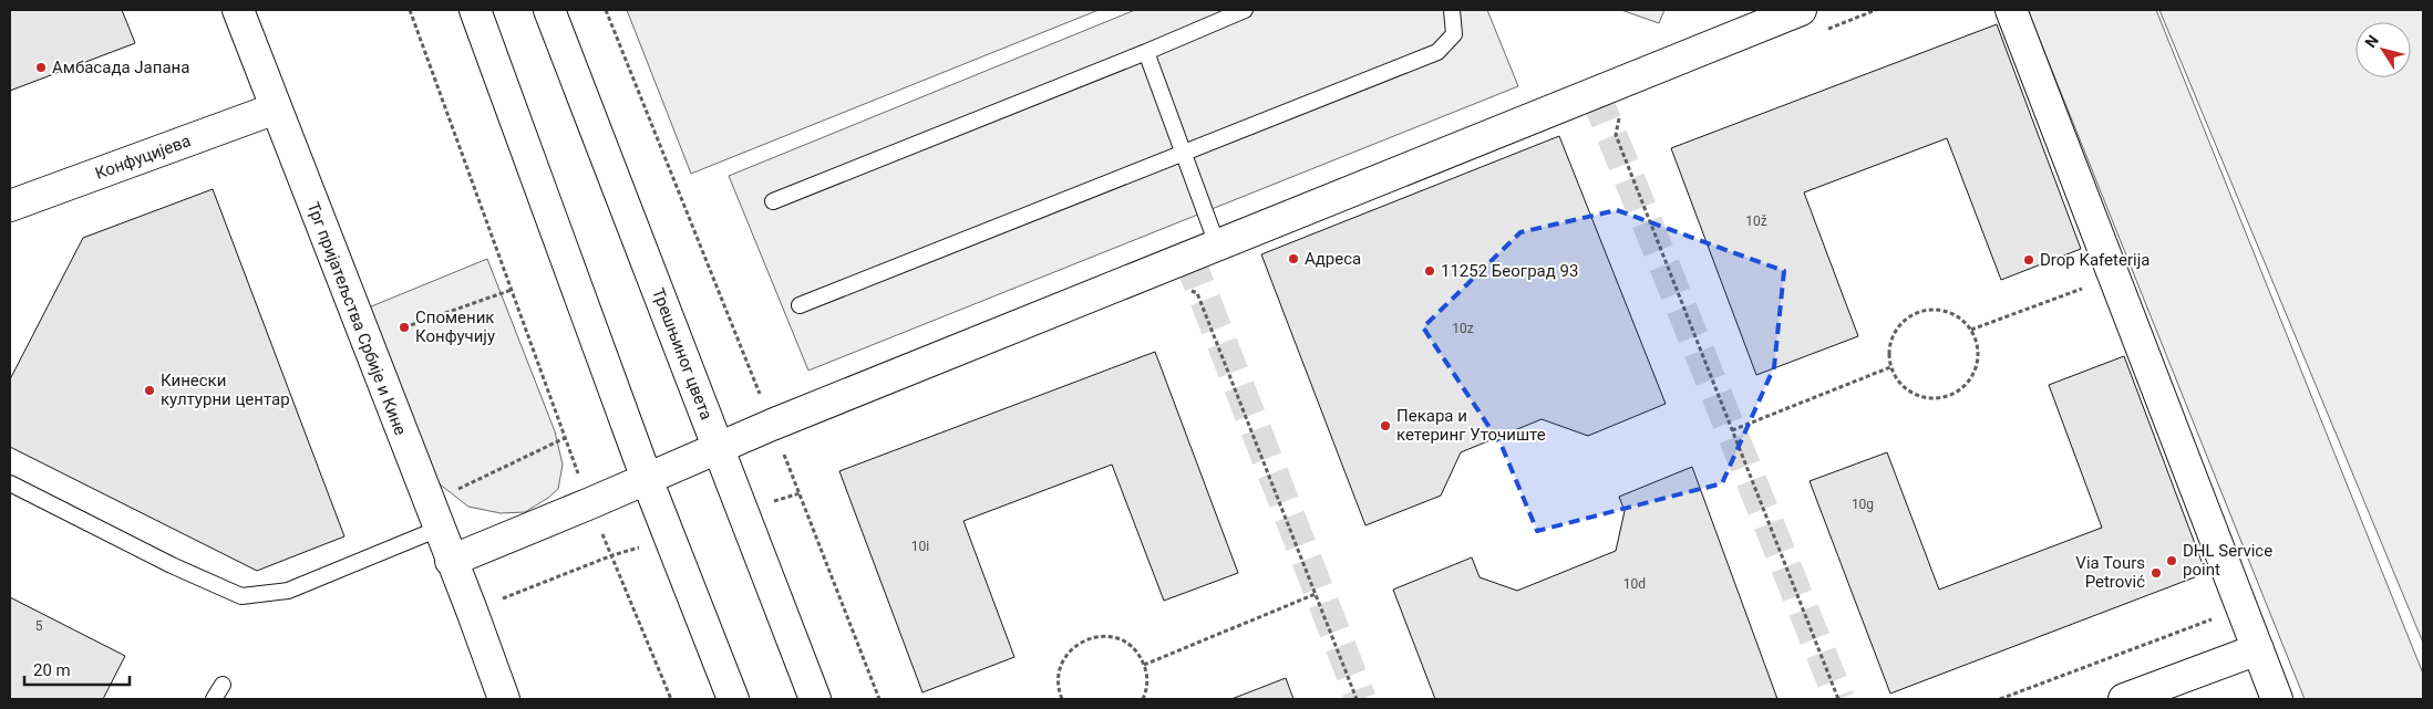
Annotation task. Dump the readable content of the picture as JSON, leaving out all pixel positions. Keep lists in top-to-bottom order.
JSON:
{
  "streets": {
    "street": ["Конфуцијева", "Трг пријатељства Србије и Кине", "Трешњиног цвета"]
  },
  "crossings": [
    ["Конфуцијева", "Трг пријатељства Србије и Кине"]
  ],
  "places": [
    "Амбасада Јапана",
    "Адреса",
    "Drop Kafeterija",
    "11252 Београд 93",
    "Споменик Конфучију",
    "Кинески културни центар",
    "Пекара и кетеринг Уточиште",
    "DHL Service point",
    "Via Tours Petrović"
  ],
  "house_numbers": [
    "10ž",
    "10z",
    "10g",
    "10i",
    "10d",
    "5"
  ],
  "scale_bar": "20 m",
  "north": "top left"
}
